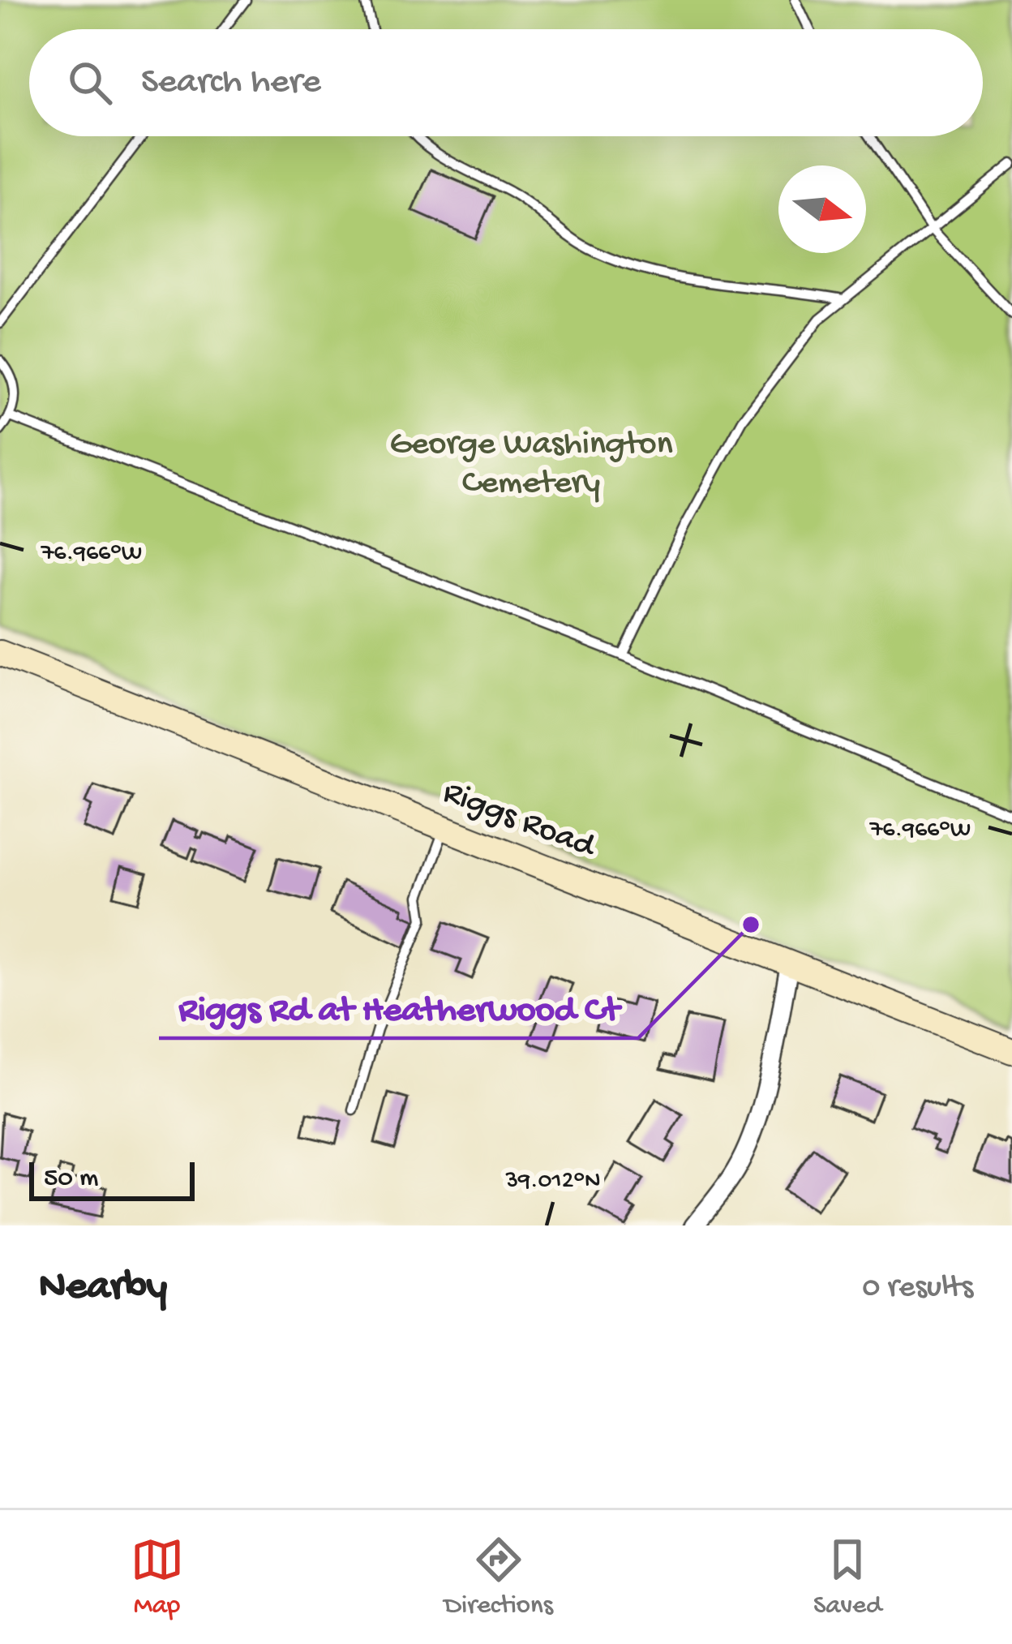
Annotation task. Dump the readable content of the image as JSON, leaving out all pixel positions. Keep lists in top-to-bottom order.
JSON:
{
  "streets": {
    "main road": ["Riggs Road"]
  },
  "parks": ["George Washington Cemetery"],
  "places": ["Riggs Rd at Heatherwood Ct"],
  "scale_bar": "50 m",
  "north": "right",
  "page": {
    "search": "Search here",
    "scale": "50 m",
    "heading": ["Nearby", "0 results"],
    "nav": ["Map", "Directions", "Saved"]
  },
  "coordinates": ["76.966°W", "39.012°N"]
}
